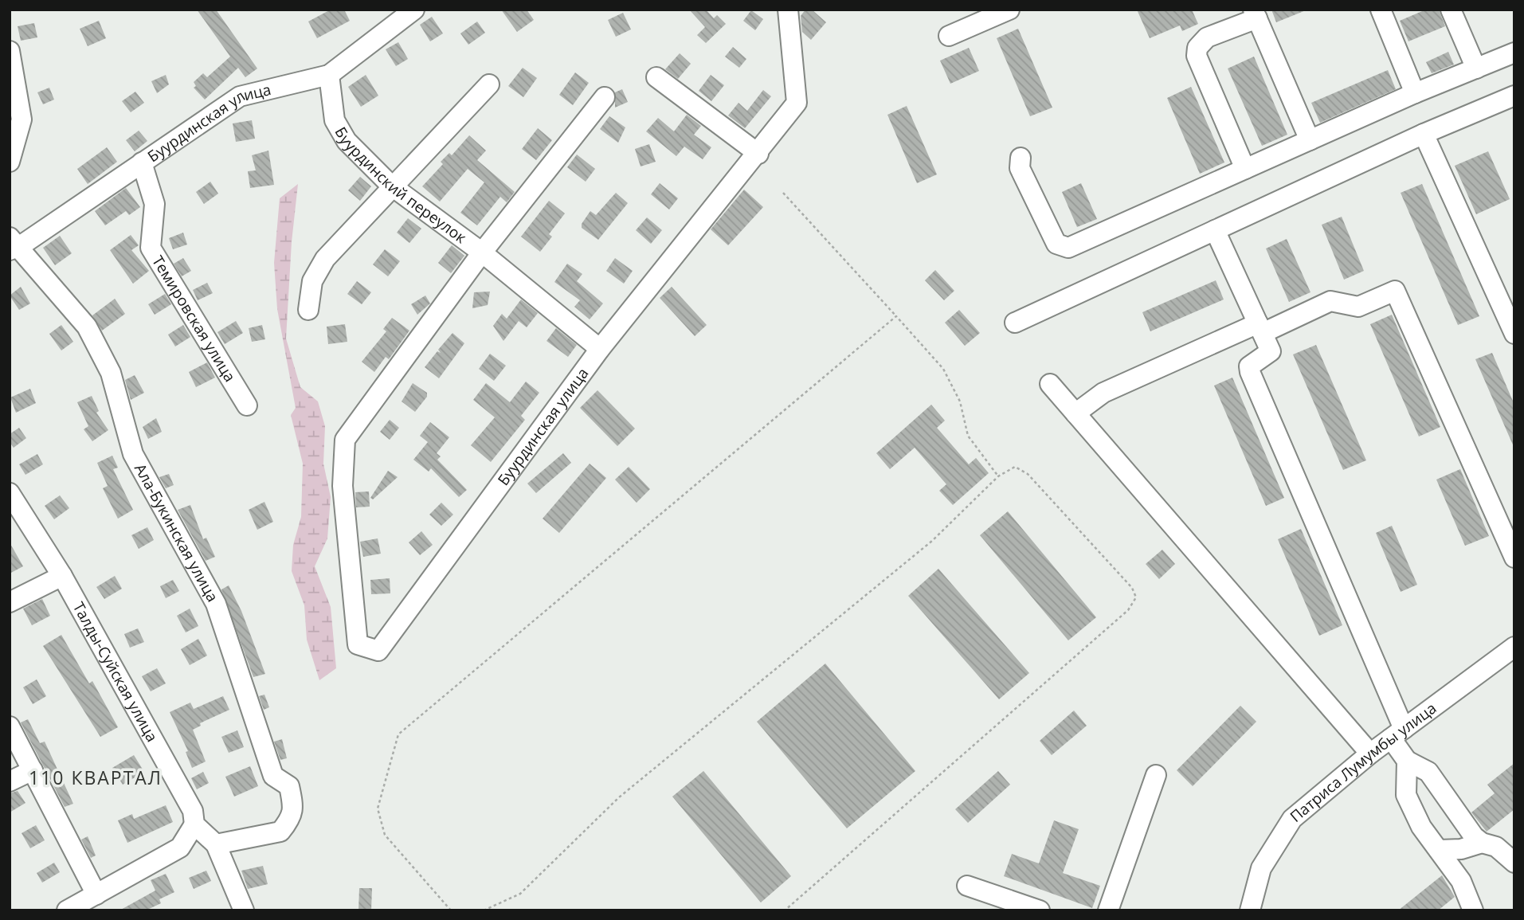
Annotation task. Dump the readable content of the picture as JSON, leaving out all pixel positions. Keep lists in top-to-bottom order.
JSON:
{
  "streets": {
    "street": [
      "Буурдинская улица",
      "Буурдинский переулок",
      "Темировская улица",
      "Ала-Букинская улица",
      "Талды-Суйская улица",
      "Патриса Лумумбы улица"
    ]
  },
  "crossings": [
    ["Буурдинская улица", "Буурдинский переулок"],
    ["Буурдинская улица", "Темировская улица"],
    ["Буурдинская улица", "Ала-Букинская улица"],
    ["Ала-Букинская улица", "Талды-Суйская улица"]
  ],
  "districts": ["110 КВАРТАЛ"]
}
